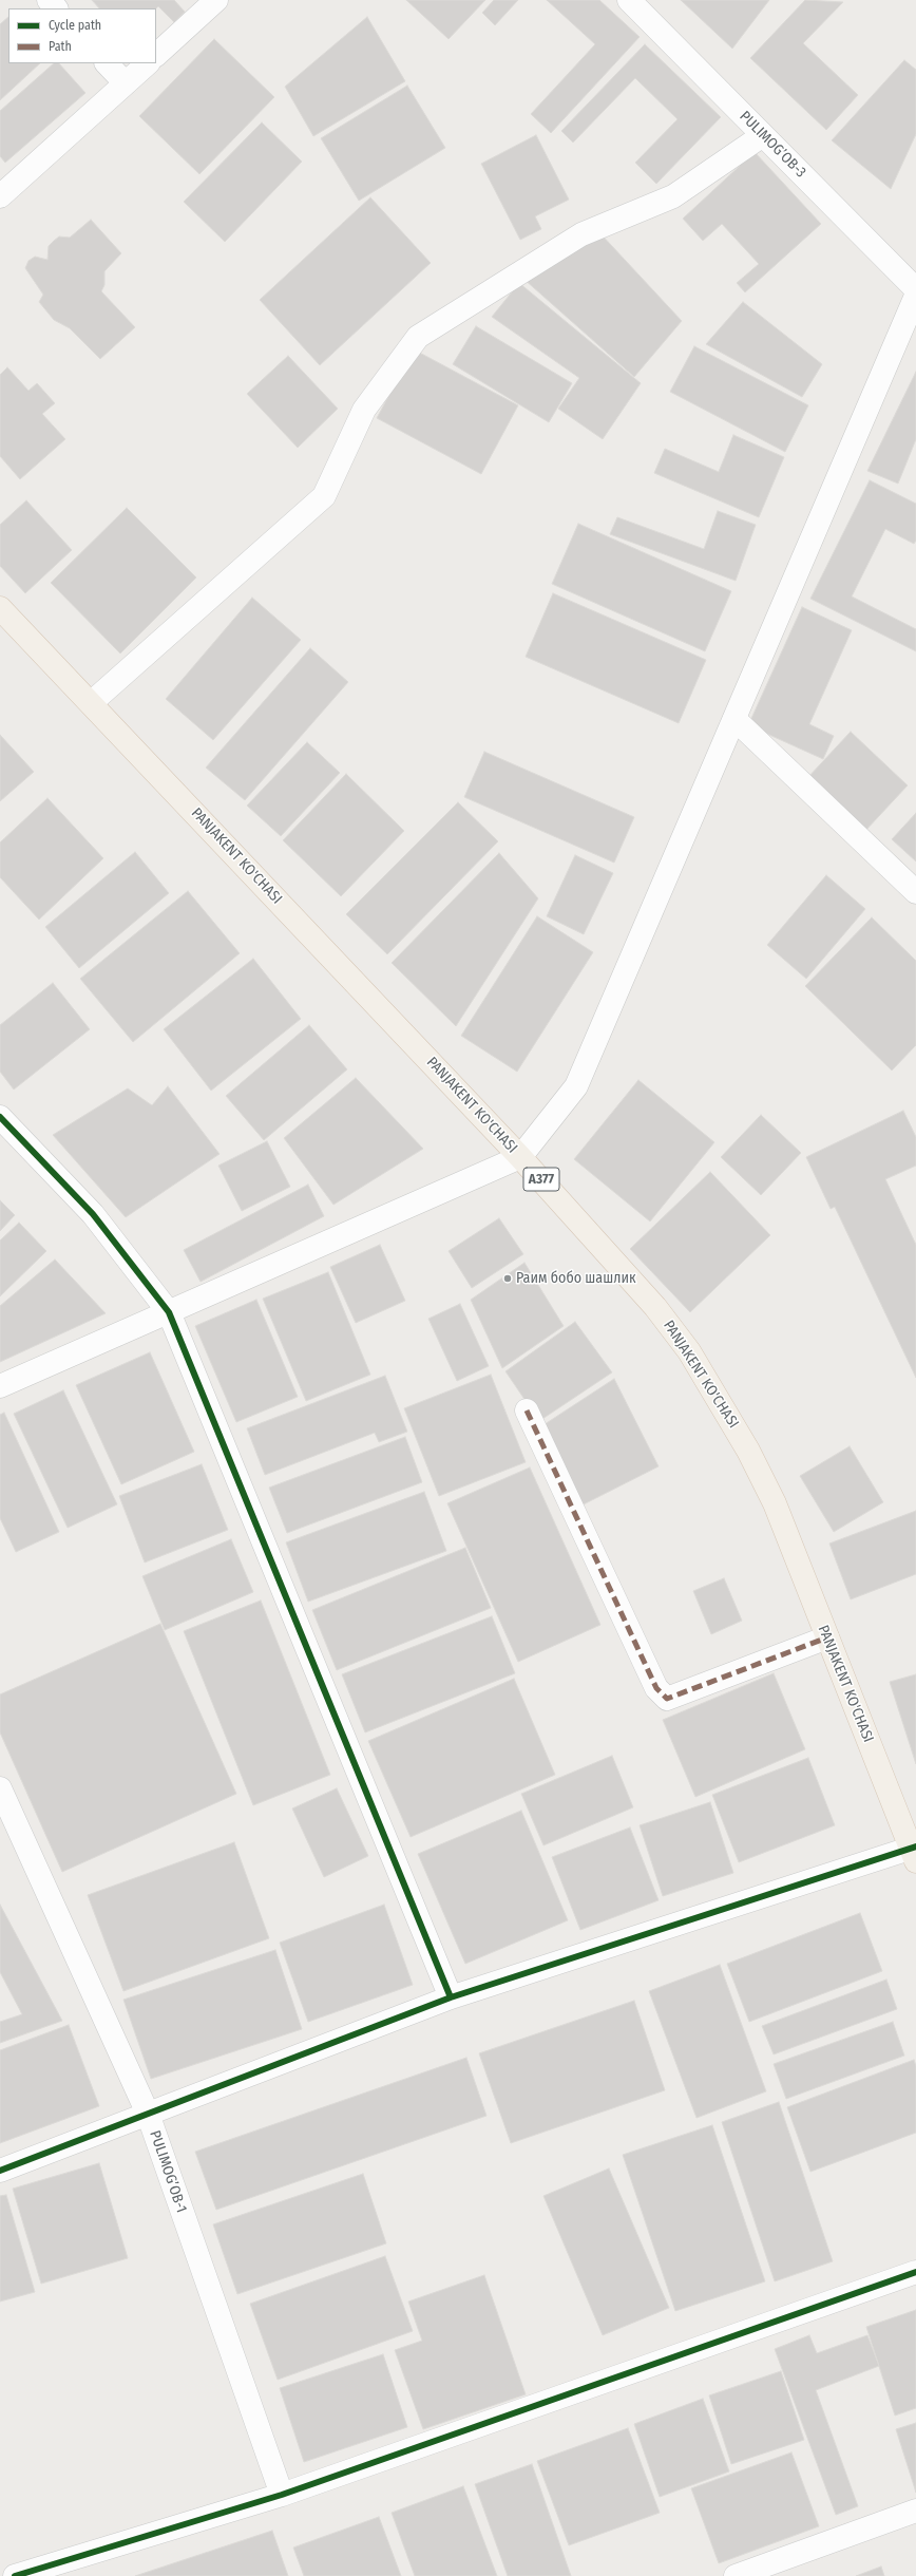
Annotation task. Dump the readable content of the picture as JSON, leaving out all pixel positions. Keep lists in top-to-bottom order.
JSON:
{
  "streets": {
    "main road": ["PANJAKENT KO'CHASI", "A377"],
    "street": ["PULIMOG’OB-3", "PULIMOG’OB-1"]
  },
  "places": ["Раим бобо шашлик"],
  "legend": ["Cycle path", "Path"]
}
